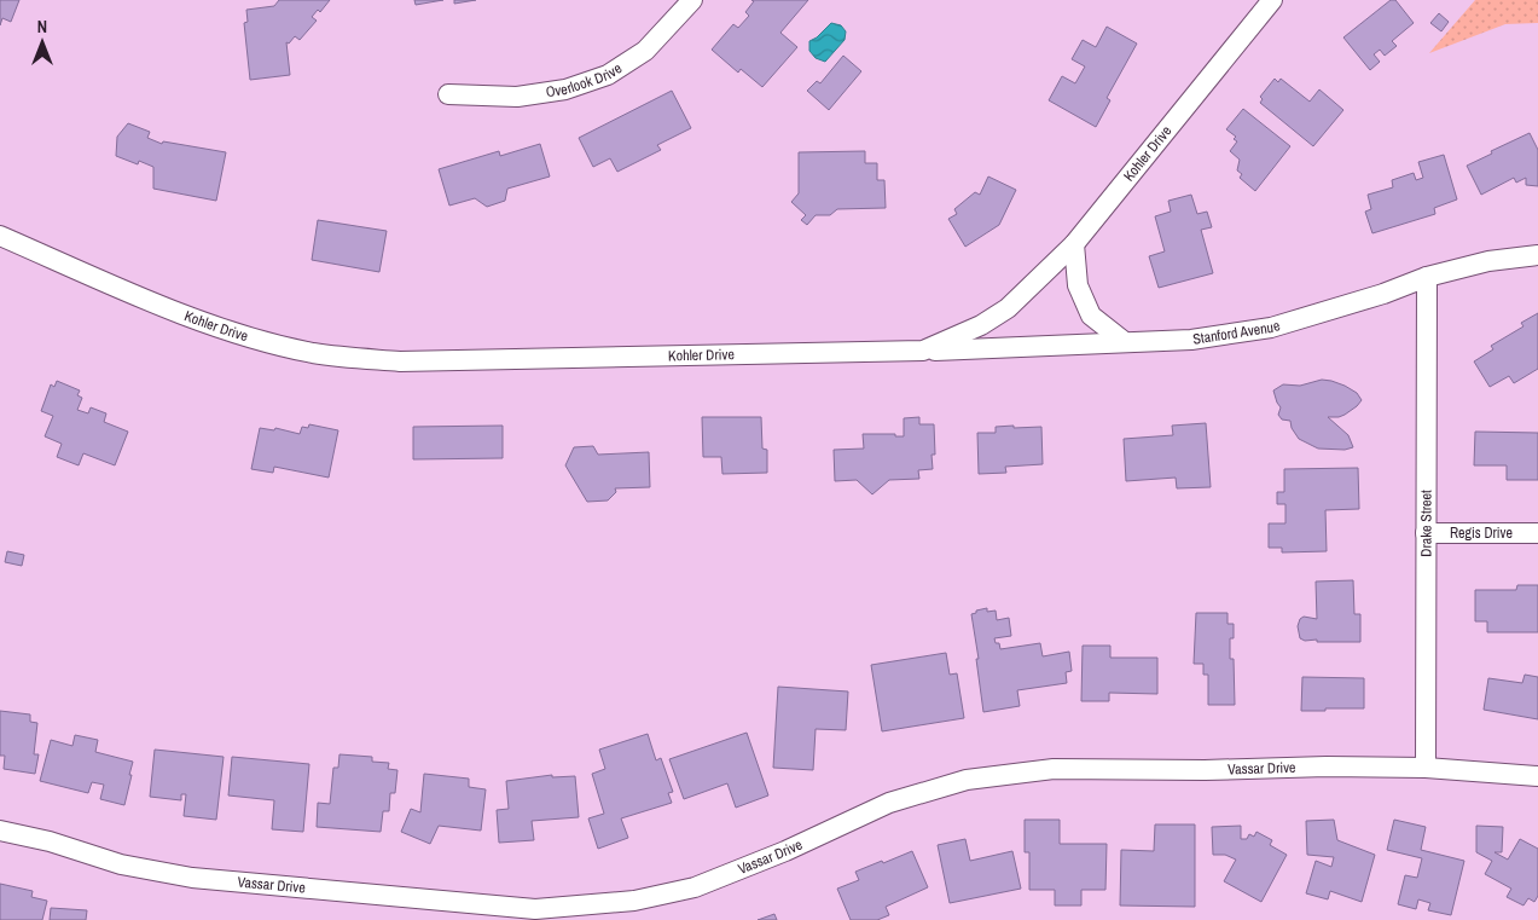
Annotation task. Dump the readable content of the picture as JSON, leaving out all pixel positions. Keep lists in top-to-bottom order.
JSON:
{
  "streets": {
    "street": [
      "Overlook Drive",
      "Kohler Drive",
      "Stanford Avenue",
      "Drake Street",
      "Regis Drive",
      "Vassar Drive"
    ]
  },
  "crossings": [
    ["Kohler Drive", "Stanford Avenue"],
    ["Stanford Avenue", "Drake Street"],
    ["Drake Street", "Regis Drive"],
    ["Drake Street", "Vassar Drive"]
  ],
  "north": "top"
}
